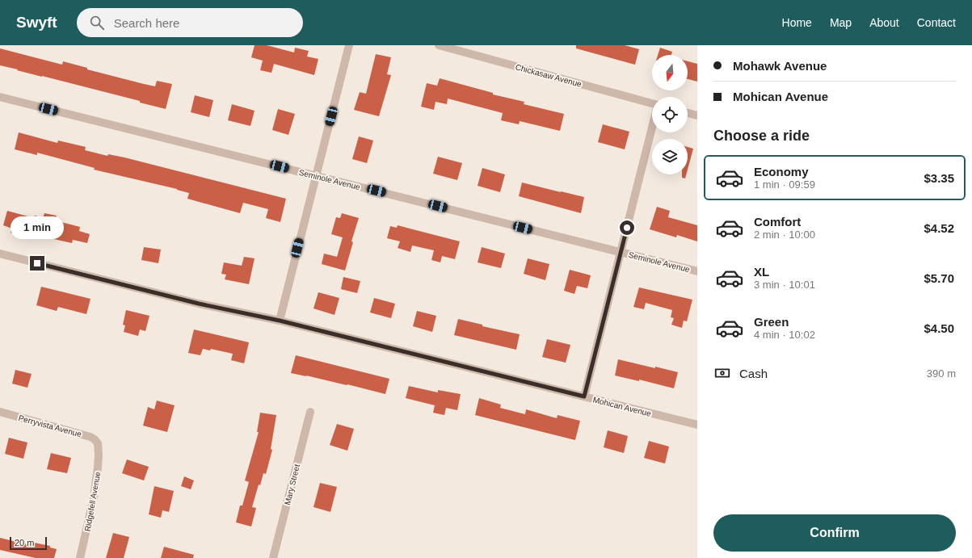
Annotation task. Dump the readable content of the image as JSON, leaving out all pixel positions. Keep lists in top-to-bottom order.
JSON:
{
  "streets": {
    "street": [
      "Chickasaw Avenue",
      "Seminole Avenue",
      "Mohican Avenue",
      "Perryvista Avenue",
      "Mary Street",
      "Ridgefell Avenue"
    ]
  },
  "crossings": [
    ["Perryvista Avenue", "Ridgefell Avenue"]
  ],
  "scale_bar": "20 m",
  "north": "bottom",
  "page": {
    "header": "Swyft",
    "search": "Search here",
    "nav": [
      "Home",
      "Map",
      "About",
      "Contact"
    ],
    "banner": ["Mohawk Avenue", "Mohican Avenue"],
    "heading": "Choose a ride",
    "list": [
      {
        "name": "Economy",
        "note": "1 min · 09:59",
        "value": "$3.35"
      },
      {
        "name": "Comfort",
        "note": "2 min · 10:00",
        "value": "$4.52"
      },
      {
        "name": "XL",
        "note": "3 min · 10:01",
        "value": "$5.70"
      },
      {
        "name": "Green",
        "note": "4 min · 10:02",
        "value": "$4.50"
      }
    ],
    "bubble": "1 min",
    "pay": ["Cash", "390 m"],
    "buttons": "Confirm",
    "scale": "20 m"
  }
}
